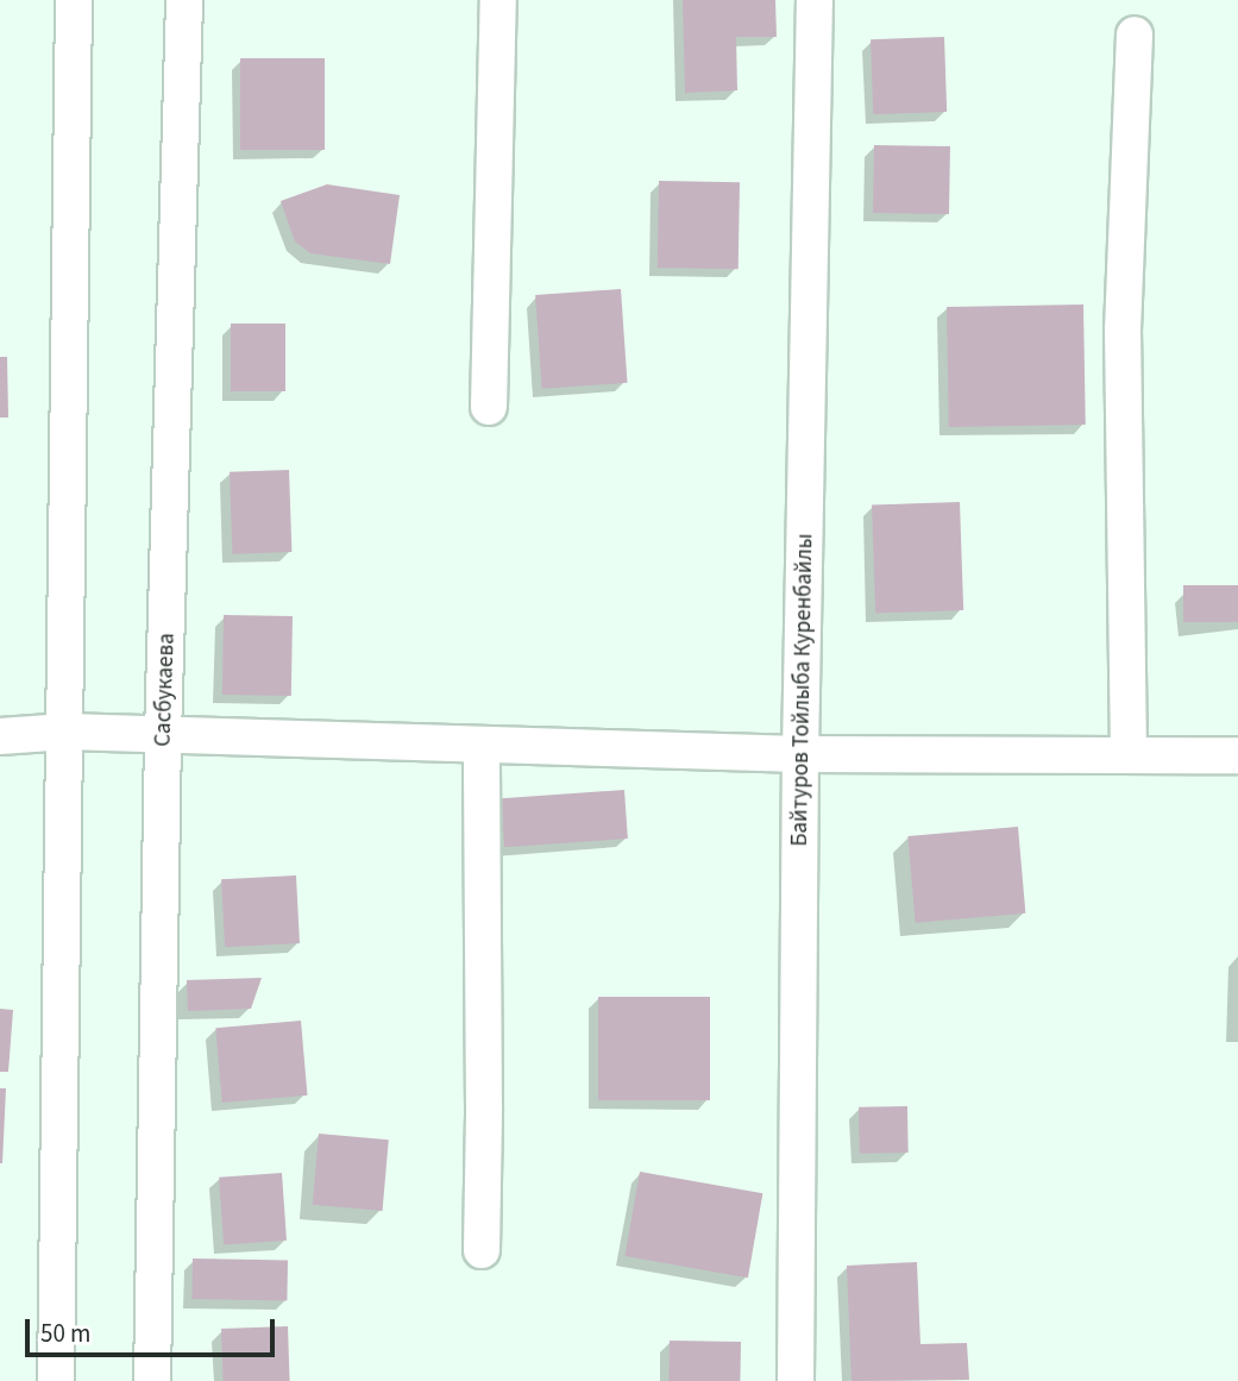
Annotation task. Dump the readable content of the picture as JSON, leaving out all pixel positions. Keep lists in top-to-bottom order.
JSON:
{
  "streets": {
    "street": ["Сасбукаева", "Байтуров Тойлыба Куренбайлы"]
  },
  "scale_bar": "50 m"
}
